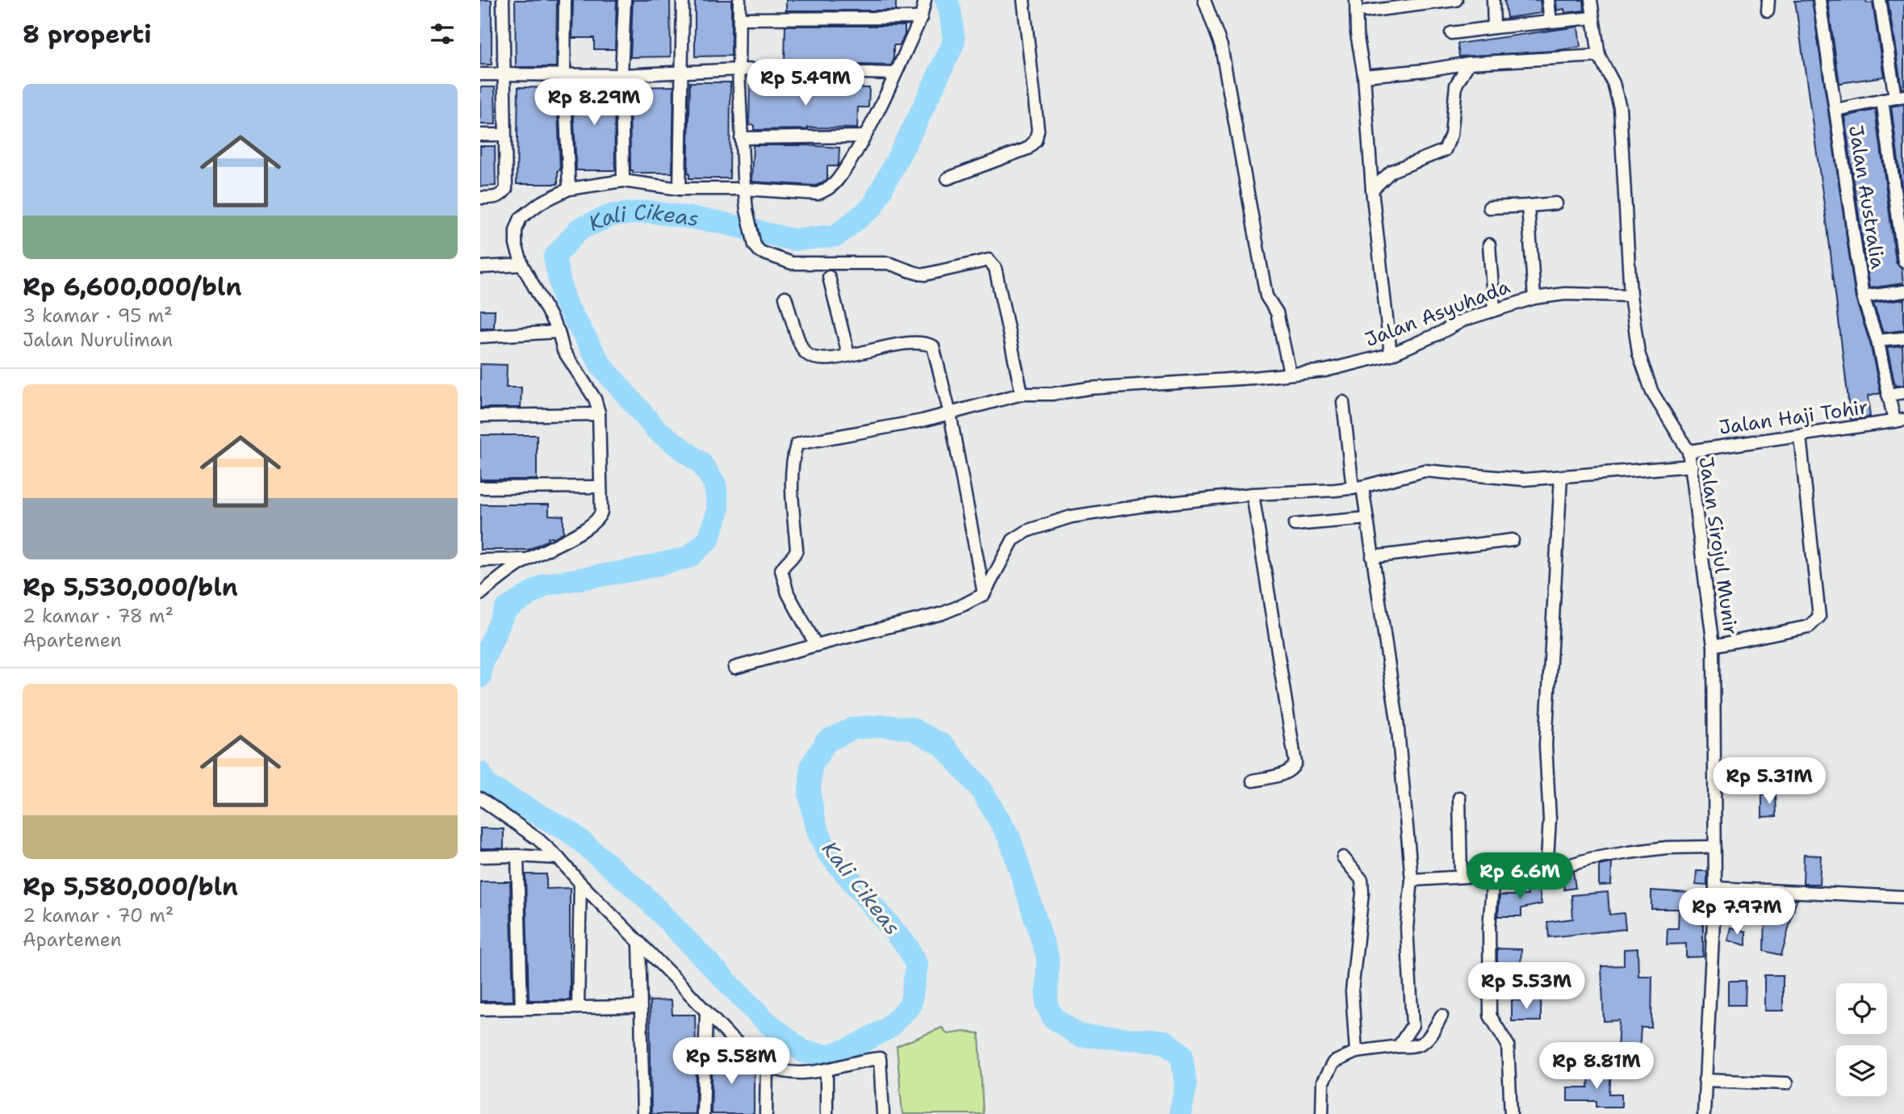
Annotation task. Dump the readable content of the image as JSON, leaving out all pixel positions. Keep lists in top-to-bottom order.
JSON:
{
  "streets": {
    "street": [
      "Jalan Australia",
      "Jalan Asyuhada",
      "Jalan Haji Tohir",
      "Jalan Sirojul Munir"
    ]
  },
  "crossings": [
    ["Jalan Australia", "Jalan Haji Tohir"],
    ["Jalan Asyuhada", "Jalan Sirojul Munir"],
    ["Jalan Haji Tohir", "Jalan Sirojul Munir"]
  ],
  "water": ["Kali Cikeas"],
  "page": {
    "heading": "8 properti",
    "price": [
      "Rp 5.49M",
      "Rp 8.29M",
      "Rp 5.31M",
      "Rp 6.6M",
      "Rp 7.97M",
      "Rp 5.53M",
      "Rp 5.58M",
      "Rp 8.81M"
    ],
    "list": [
      {
        "name": "Rp 6,600,000/bln",
        "note": "3 kamar · 95 m² · Jalan Nuruliman"
      },
      {
        "name": "Rp 5,530,000/bln",
        "note": "2 kamar · 78 m² · Apartemen"
      },
      {
        "name": "Rp 5,580,000/bln",
        "note": "2 kamar · 70 m² · Apartemen"
      }
    ]
  }
}
